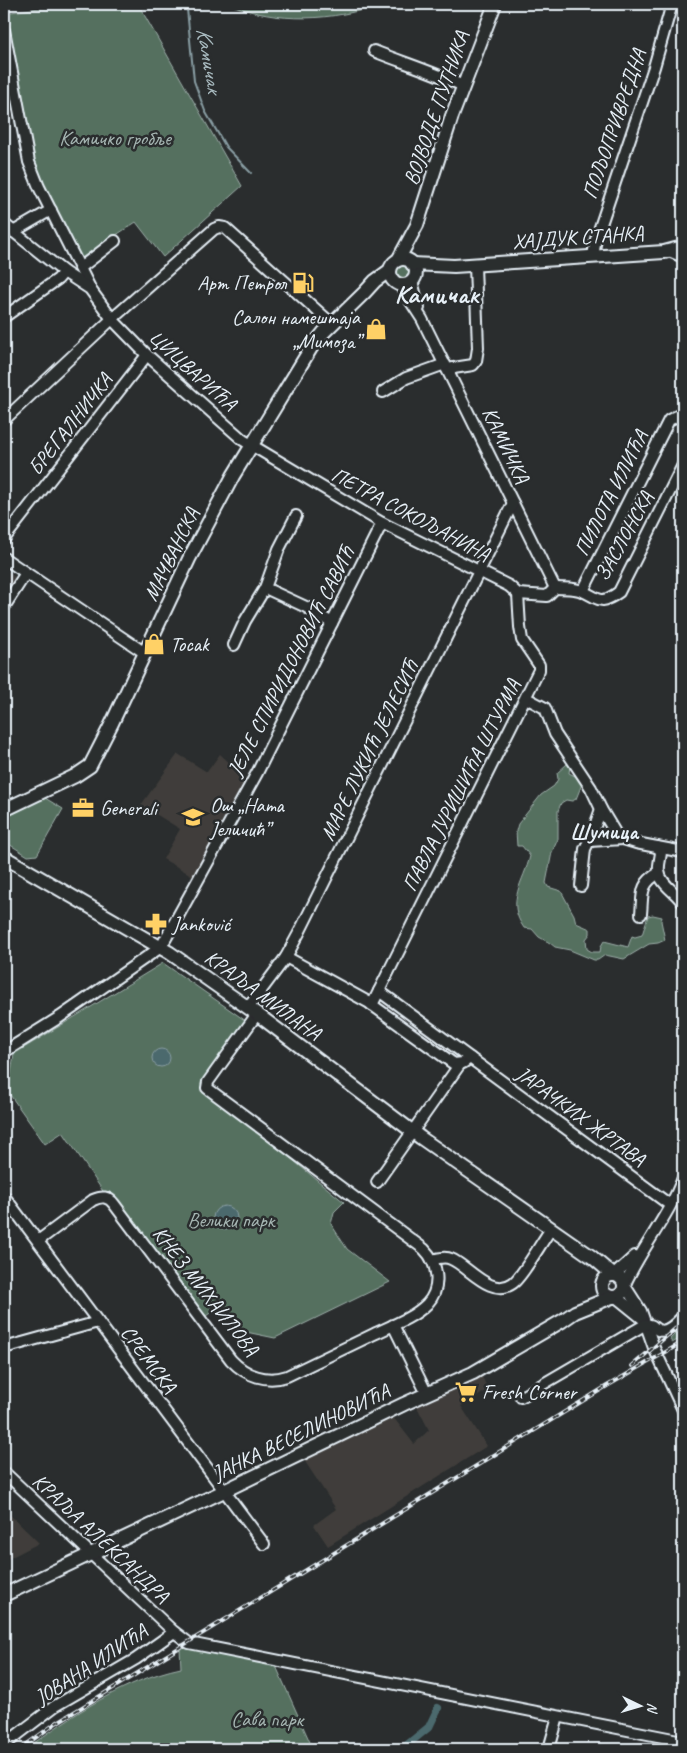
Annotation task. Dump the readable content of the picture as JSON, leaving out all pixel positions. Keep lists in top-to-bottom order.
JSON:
{
  "streets": {
    "main road": [
      "ВОЈВОДЕ ПУТНИКА",
      "ХАЈДУК СТАНКА",
      "МАЧВАНСКА",
      "КРАЉА МИЛАНА",
      "ЈАНКА ВЕСЕЛИНОВИЋА"
    ],
    "street": [
      "ПОЉОПРИВРЕДНА",
      "ЦИЦВАРИЋА",
      "БРЕГАЛНИЧКА",
      "КАМИЧКА",
      "ПИЛОТА ИЛИЋА",
      "ПЕТРА СОКОЉАНИНА",
      "ЗАСЛОНСКА",
      "ЈЕЛЕ СПИРИДОНОВИЋ САВИЋ",
      "МАРЕ ЛУКИЋ ЈЕЛЕСИЋ",
      "ПАВЛА ЈУРИШИЋА ШТУРМА",
      "ЈАРАЧКИХ ЖРТАВА",
      "КНЕЗ МИХАИЛОВА",
      "СРЕМСКА",
      "КРАЉА АЛЕКСАНДРА",
      "ЈОВАНА ИЛИЋА"
    ]
  },
  "crossings": [
    ["ВОЈВОДЕ ПУТНИКА", "ХАЈДУК СТАНКА"],
    ["ВОЈВОДЕ ПУТНИКА", "КАМИЧКА"],
    ["ВОЈВОДЕ ПУТНИКА", "МАЧВАНСКА"],
    ["ПОЉОПРИВРЕДНА", "ХАЈДУК СТАНКА"],
    ["ХАЈДУК СТАНКА", "КАМИЧКА"],
    ["ХАЈДУК СТАНКА", "МАЧВАНСКА"],
    ["ЦИЦВАРИЋА", "БРЕГАЛНИЧКА"],
    ["ЦИЦВАРИЋА", "ПЕТРА СОКОЉАНИНА"],
    ["ЦИЦВАРИЋА", "МАЧВАНСКА"],
    ["КАМИЧКА", "ПЕТРА СОКОЉАНИНА"],
    ["КАМИЧКА", "ЗАСЛОНСКА"],
    ["КАМИЧКА", "МАЧВАНСКА"],
    ["КАМИЧКА", "МАРЕ ЛУКИЋ ЈЕЛЕСИЋ"],
    ["ПИЛОТА ИЛИЋА", "ЗАСЛОНСКА"],
    ["ПЕТРА СОКОЉАНИНА", "ЗАСЛОНСКА"],
    ["ПЕТРА СОКОЉАНИНА", "МАЧВАНСКА"],
    ["ПЕТРА СОКОЉАНИНА", "ЈЕЛЕ СПИРИДОНОВИЋ САВИЋ"],
    ["ПЕТРА СОКОЉАНИНА", "МАРЕ ЛУКИЋ ЈЕЛЕСИЋ"],
    ["ПЕТРА СОКОЉАНИНА", "ПАВЛА ЈУРИШИЋА ШТУРМА"],
    ["ЈЕЛЕ СПИРИДОНОВИЋ САВИЋ", "КРАЉА МИЛАНА"],
    ["МАРЕ ЛУКИЋ ЈЕЛЕСИЋ", "КРАЉА МИЛАНА"],
    ["ПАВЛА ЈУРИШИЋА ШТУРМА", "ЈАРАЧКИХ ЖРТАВА"],
    ["КРАЉА МИЛАНА", "ЈАНКА ВЕСЕЛИНОВИЋА"],
    ["КНЕЗ МИХАИЛОВА", "СРЕМСКА"],
    ["СРЕМСКА", "ЈАНКА ВЕСЕЛИНОВИЋА"],
    ["ЈАНКА ВЕСЕЛИНОВИЋА", "КРАЉА АЛЕКСАНДРА"],
    ["КРАЉА АЛЕКСАНДРА", "ЈОВАНА ИЛИЋА"]
  ],
  "districts": ["Камичак", "Шумица"],
  "water": ["Камичак"],
  "parks": ["Камичко гробље", "Велики парк", "Сава парк"],
  "places": {
    "fuel station": ["Арт Петрол"],
    "shop": ["Салон намештаја „Мимоза”", "Tocak"],
    "office": ["Generali"],
    "school or university": ["Ош „Ната Јеличић”"],
    "pharmacy": ["Janković"],
    "supermarket": ["Fresh Corner"]
  },
  "north": "right"
}
